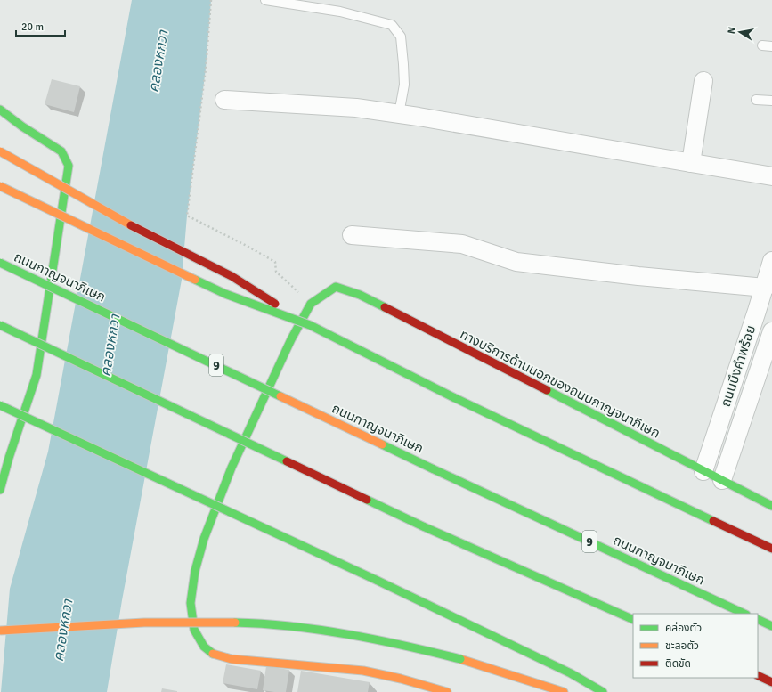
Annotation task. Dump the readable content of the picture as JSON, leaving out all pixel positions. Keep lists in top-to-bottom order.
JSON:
{
  "streets": {
    "main road": ["ถนนกาญจนาภิเษก", "9", "ทางบริการด้านนอกของถนนกาญจนาภิเษก"],
    "street": ["ถนนบึงคำพร้อย"]
  },
  "crossings": [
    ["ถนนบึงคำพร้อย", "ทางบริการด้านนอกของถนนกาญจนาภิเษก"]
  ],
  "water": ["คลองหกวา"],
  "legend": ["คล่องตัว", "ชะลอตัว", "ติดขัด"],
  "scale_bar": "20 m",
  "north": "left"
}
